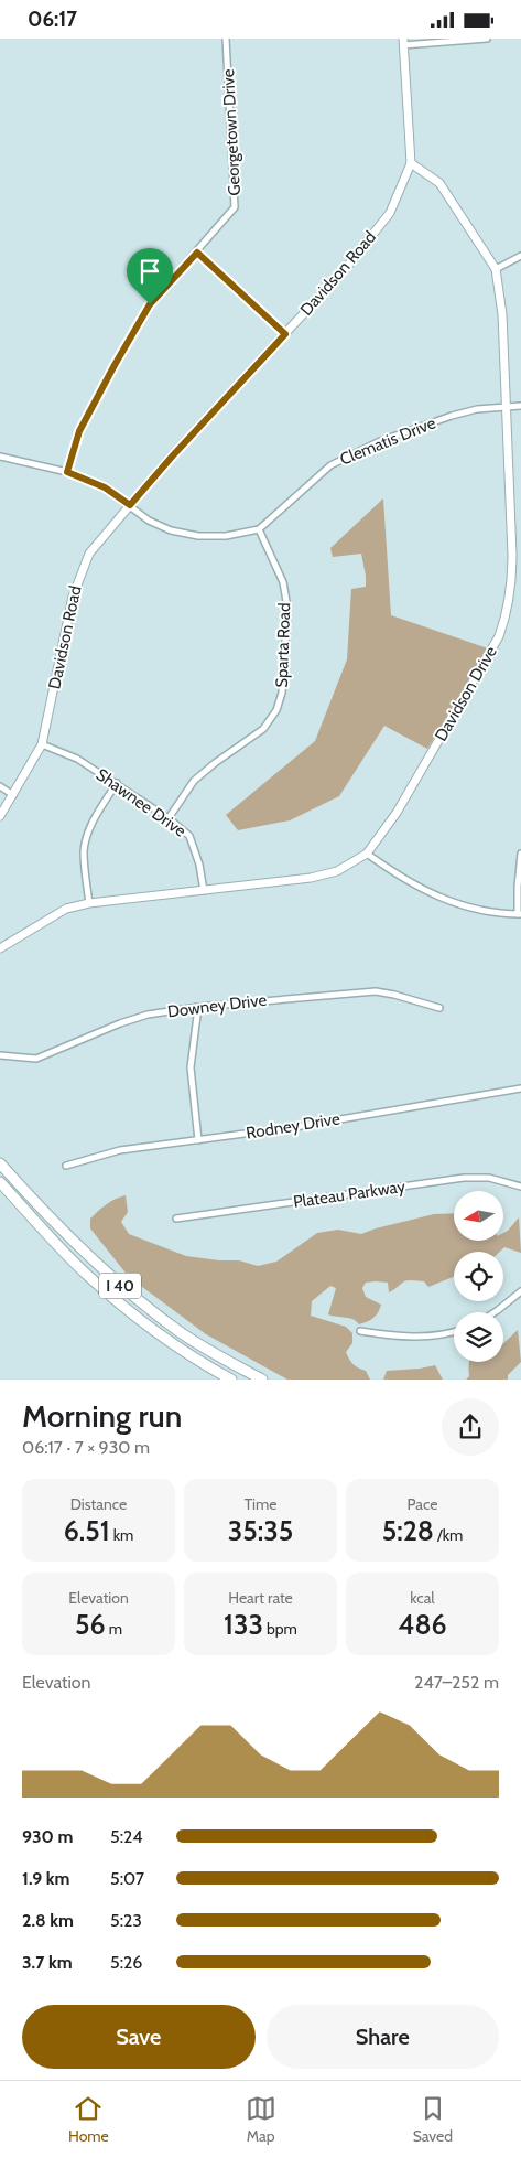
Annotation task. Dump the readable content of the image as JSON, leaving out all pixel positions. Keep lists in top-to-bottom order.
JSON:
{
  "streets": {
    "highway": ["I 40"],
    "street": [
      "Georgetown Drive",
      "Davidson Road",
      "Clematis Drive",
      "Sparta Road",
      "Davidson Drive",
      "Shawnee Drive",
      "Downey Drive",
      "Rodney Drive",
      "Plateau Parkway"
    ]
  },
  "crossings": [
    ["Davidson Road", "Davidson Drive"],
    ["Davidson Road", "Shawnee Drive"],
    ["Clematis Drive", "Sparta Road"],
    ["Clematis Drive", "Davidson Drive"],
    ["Sparta Road", "Shawnee Drive"],
    ["Davidson Drive", "Shawnee Drive"]
  ],
  "north": "left",
  "page": {
    "status": "06:17",
    "heading": ["Morning run", "06:17 · 7 × 930 m"],
    "stats": [
      ["Distance", "6.51 km"],
      ["Time", "35:35"],
      ["Pace", "5:28 /km"],
      ["Elevation", "56 m"],
      ["Heart rate", "133 bpm"],
      ["kcal", "486"]
    ],
    "chart": ["Elevation", "247–252 m"],
    "list": [
      {
        "name": "930 m",
        "note": "5:24"
      },
      {
        "name": "1.9 km",
        "note": "5:07"
      },
      {
        "name": "2.8 km",
        "note": "5:23"
      },
      {
        "name": "3.7 km",
        "note": "5:26"
      }
    ],
    "buttons": ["Save", "Share"],
    "tabs": ["Home", "Map", "Saved"]
  }
}
